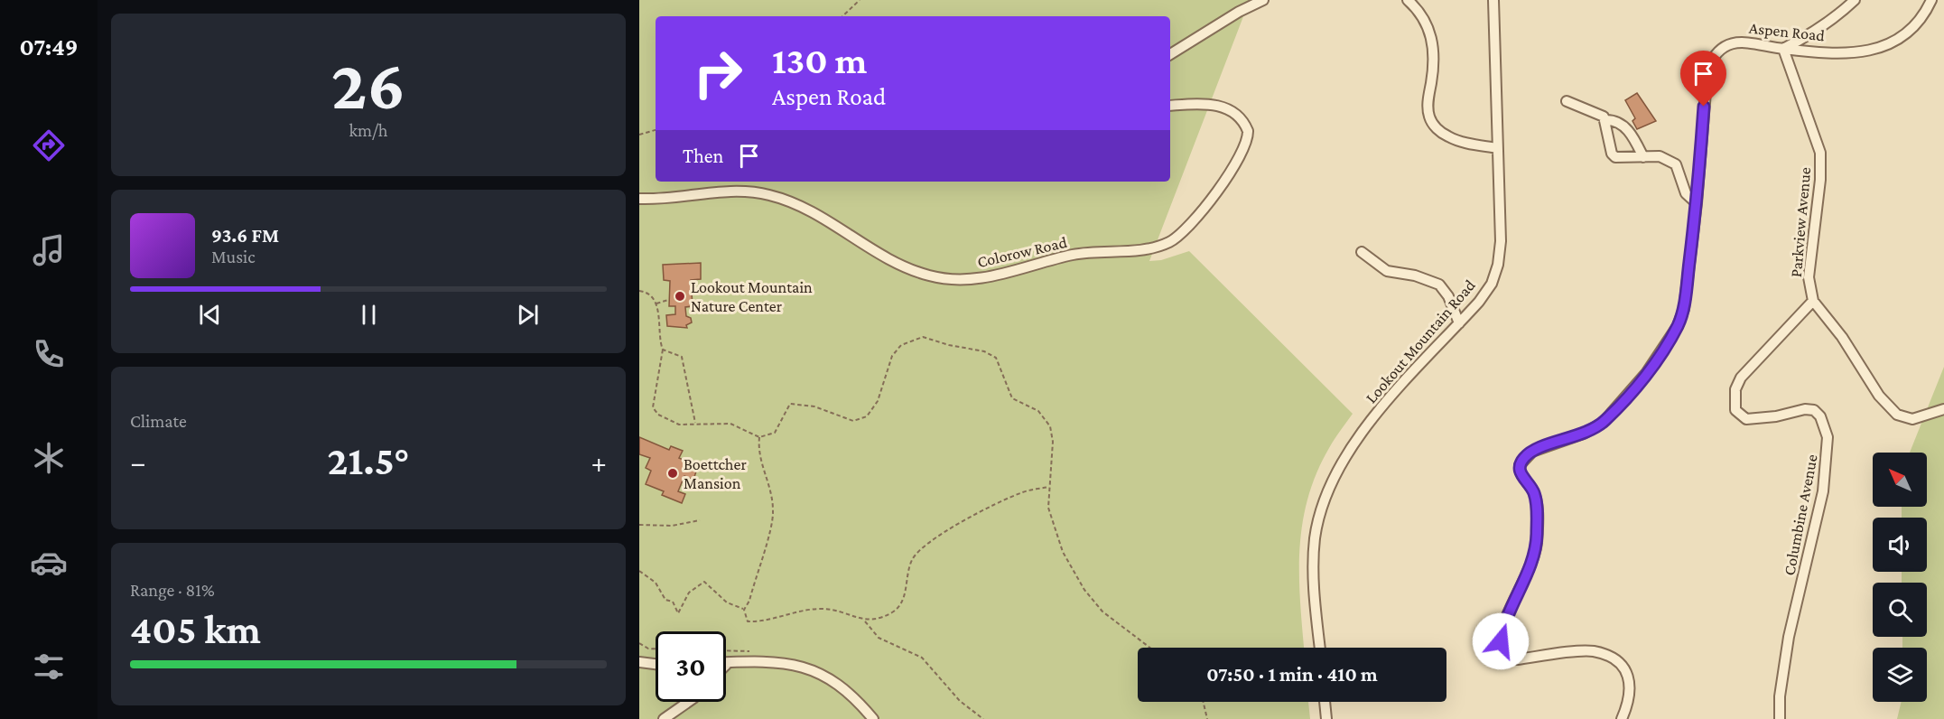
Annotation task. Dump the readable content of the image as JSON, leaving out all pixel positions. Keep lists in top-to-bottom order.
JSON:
{
  "streets": {
    "street": [
      "Aspen Road",
      "Parkview Avenue",
      "Colorow Road",
      "Lookout Mountain Road",
      "Columbine Avenue"
    ]
  },
  "crossings": [
    ["Aspen Road", "Parkview Avenue"],
    ["Parkview Avenue", "Columbine Avenue"]
  ],
  "places": ["Lookout Mountain Nature Center", "Boettcher Mansion"],
  "north": "top left",
  "page": {
    "tabs": "07:49",
    "tile": [
      ["26", "km/h"],
      "Climate",
      ["Range · 81%", "405 km"]
    ],
    "turn": ["130 m", "Aspen Road"],
    "then": "Then",
    "song": ["93.6 FM", "Music"],
    "heat": ["−", "21.5°", "+"],
    "limit": "30",
    "trip": "07:50 · 1 min · 410 m"
  }
}
